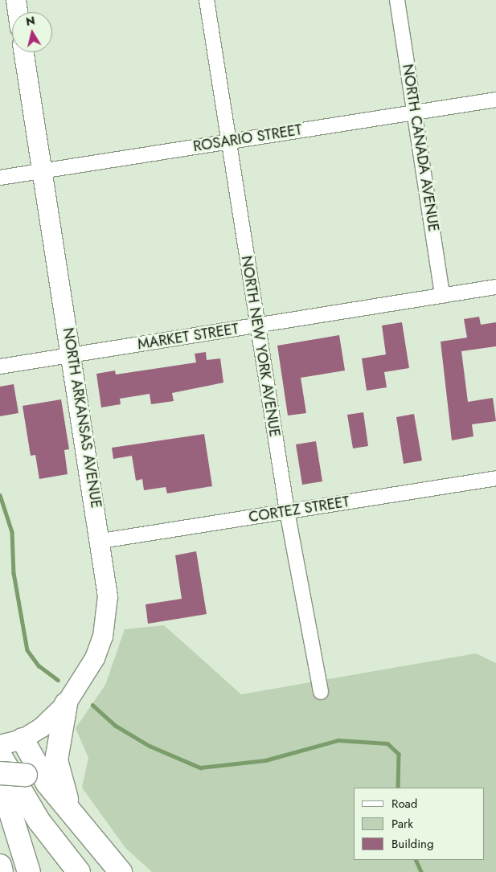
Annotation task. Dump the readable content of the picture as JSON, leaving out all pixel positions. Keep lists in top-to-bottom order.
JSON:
{
  "streets": {
    "main road": ["NORTH ARKANSAS AVENUE"],
    "street": [
      "ROSARIO STREET",
      "NORTH CANADA AVENUE",
      "MARKET STREET",
      "NORTH NEW YORK AVENUE",
      "CORTEZ STREET"
    ]
  },
  "crossings": [
    ["ROSARIO STREET", "NORTH CANADA AVENUE"],
    ["ROSARIO STREET", "NORTH NEW YORK AVENUE"],
    ["ROSARIO STREET", "NORTH ARKANSAS AVENUE"],
    ["NORTH CANADA AVENUE", "MARKET STREET"],
    ["MARKET STREET", "NORTH NEW YORK AVENUE"],
    ["MARKET STREET", "NORTH ARKANSAS AVENUE"],
    ["NORTH NEW YORK AVENUE", "CORTEZ STREET"],
    ["NORTH ARKANSAS AVENUE", "CORTEZ STREET"]
  ],
  "legend": ["Road", "Park", "Building"],
  "north": "top"
}
